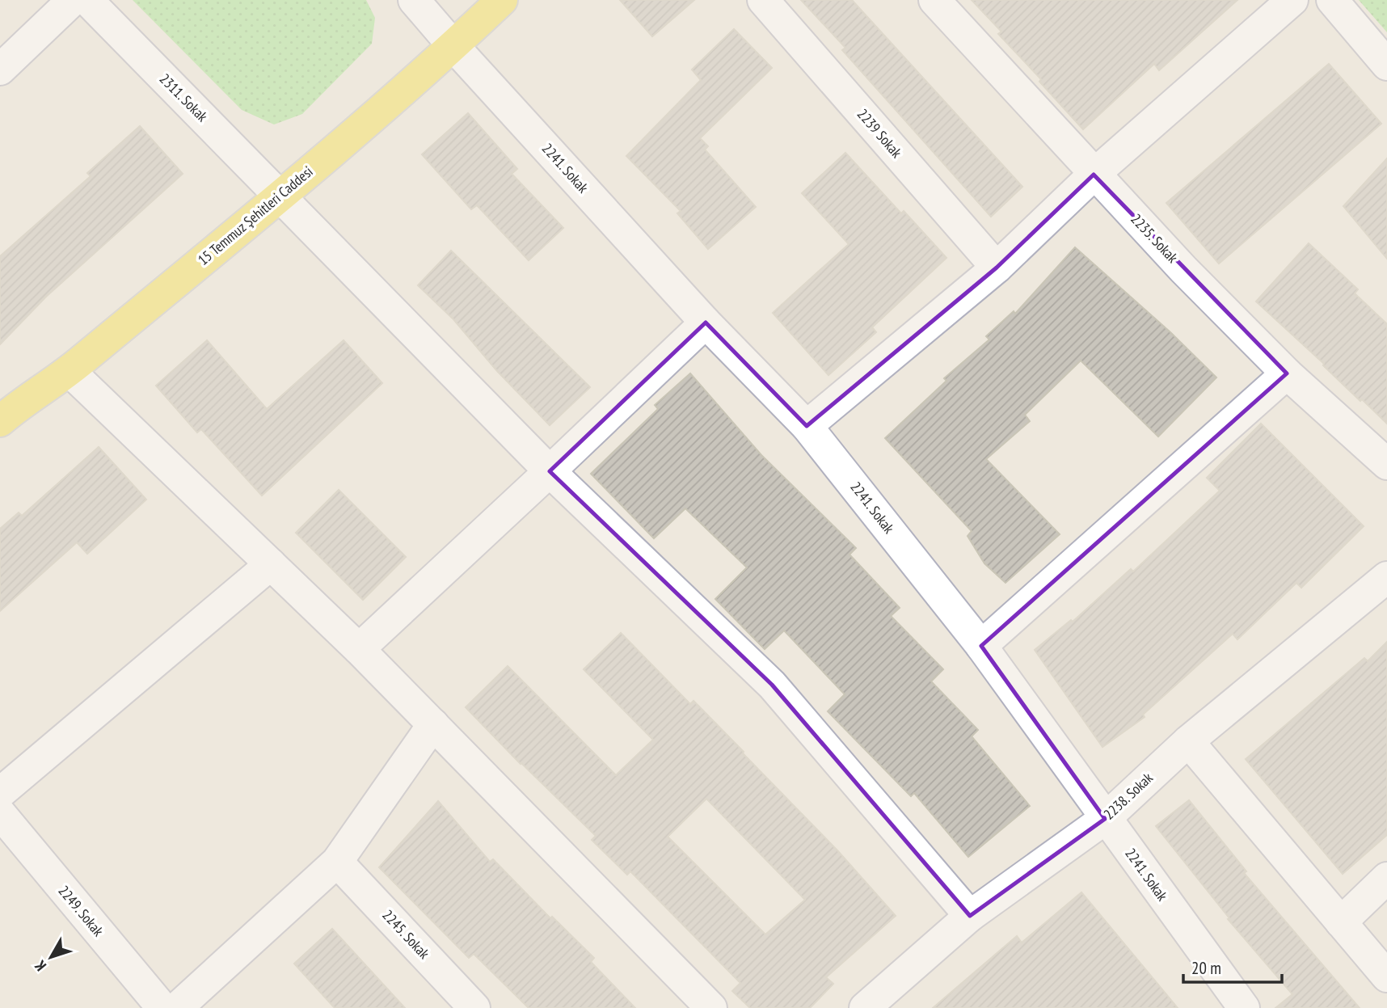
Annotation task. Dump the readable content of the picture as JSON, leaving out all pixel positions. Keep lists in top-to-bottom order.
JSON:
{
  "streets": {
    "main road": ["15 Temmuz Şehitleri Caddesi"],
    "street": [
      "2311. Sokak",
      "2239 Sokak",
      "2241. Sokak",
      "2235. Sokak",
      "2238. Sokak",
      "2249. Sokak",
      "2245. Sokak"
    ]
  },
  "crossings": [
    ["2311. Sokak", "15 Temmuz Şehitleri Caddesi"],
    ["2311. Sokak", "2238. Sokak"],
    ["2241. Sokak", "15 Temmuz Şehitleri Caddesi"],
    ["2241. Sokak", "2238. Sokak"]
  ],
  "scale_bar": "20 m",
  "north": "bottom left"
}
